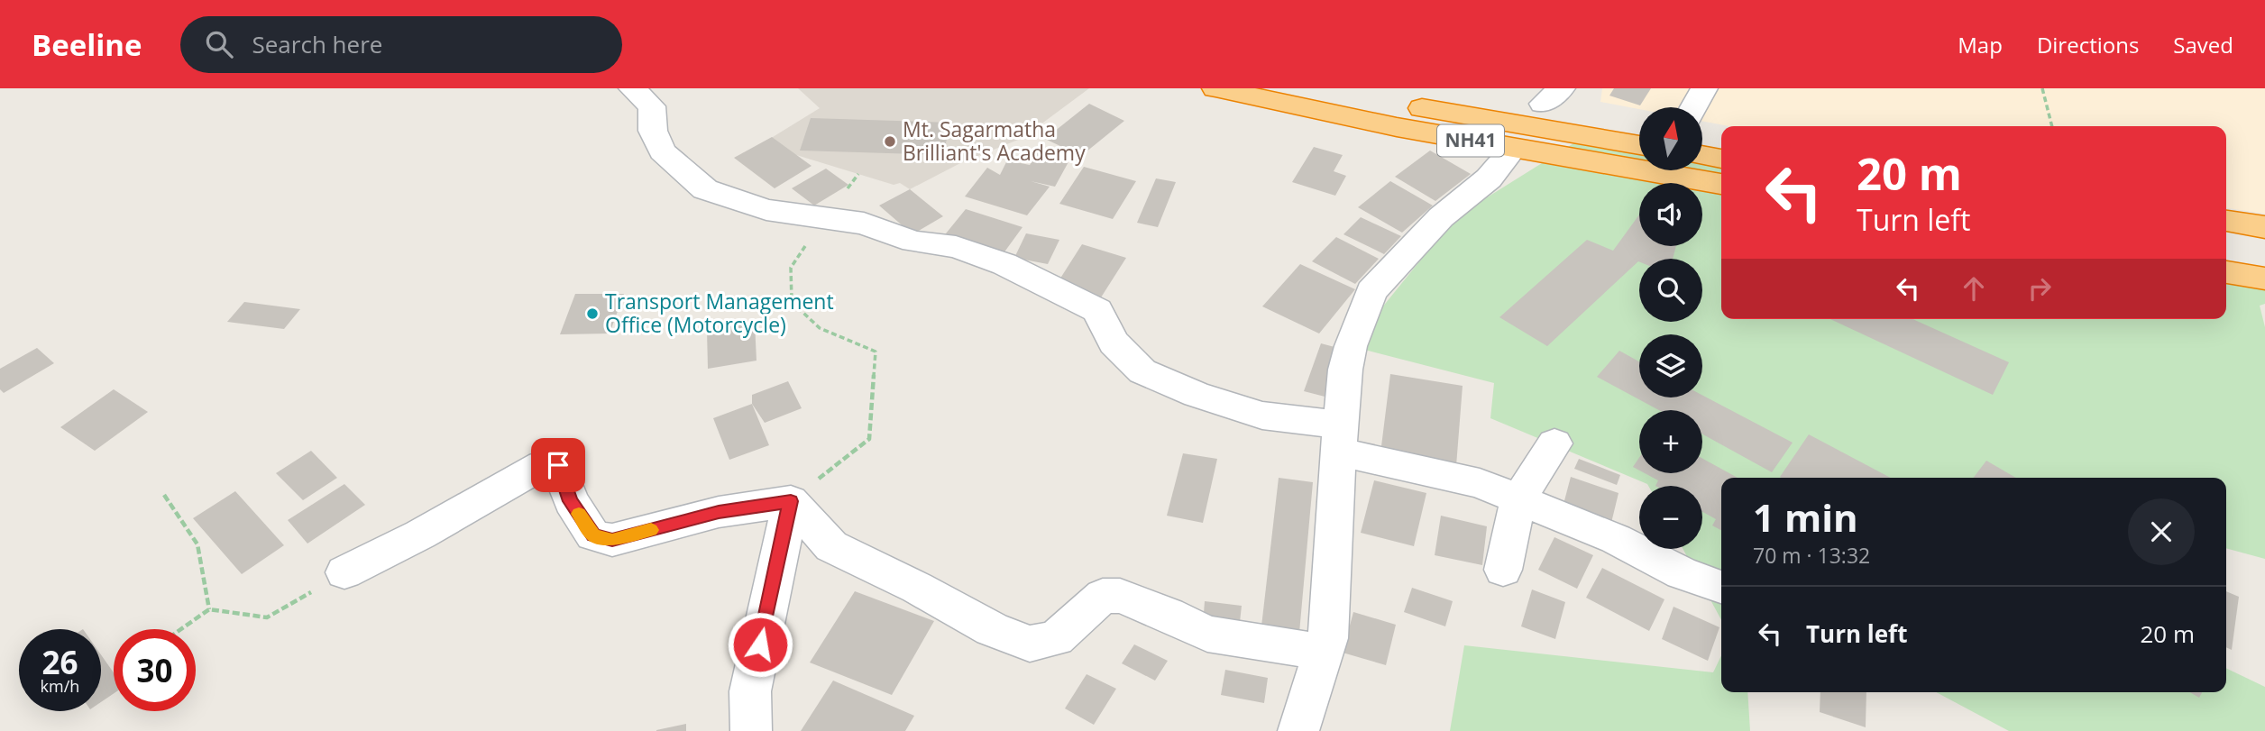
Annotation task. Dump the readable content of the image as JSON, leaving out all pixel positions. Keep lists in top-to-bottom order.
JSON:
{
  "streets": {
    "highway": ["NH41"]
  },
  "places": ["Mt. Sagarmatha Brilliant's Academy", "Transport Management Office (Motorcycle)"],
  "north": "top",
  "page": {
    "header": "Beeline",
    "search": "Search here",
    "nav": ["Map", "Directions", "Saved"],
    "map_buttons": ["+", "−"],
    "turn": ["20 m", "Turn left"],
    "heading": ["1 min", "70 m · 13:32"],
    "list": [
      {
        "name": "Turn left",
        "value": "20 m"
      }
    ],
    "speed": "26 km/h",
    "limit": "30"
  }
}
